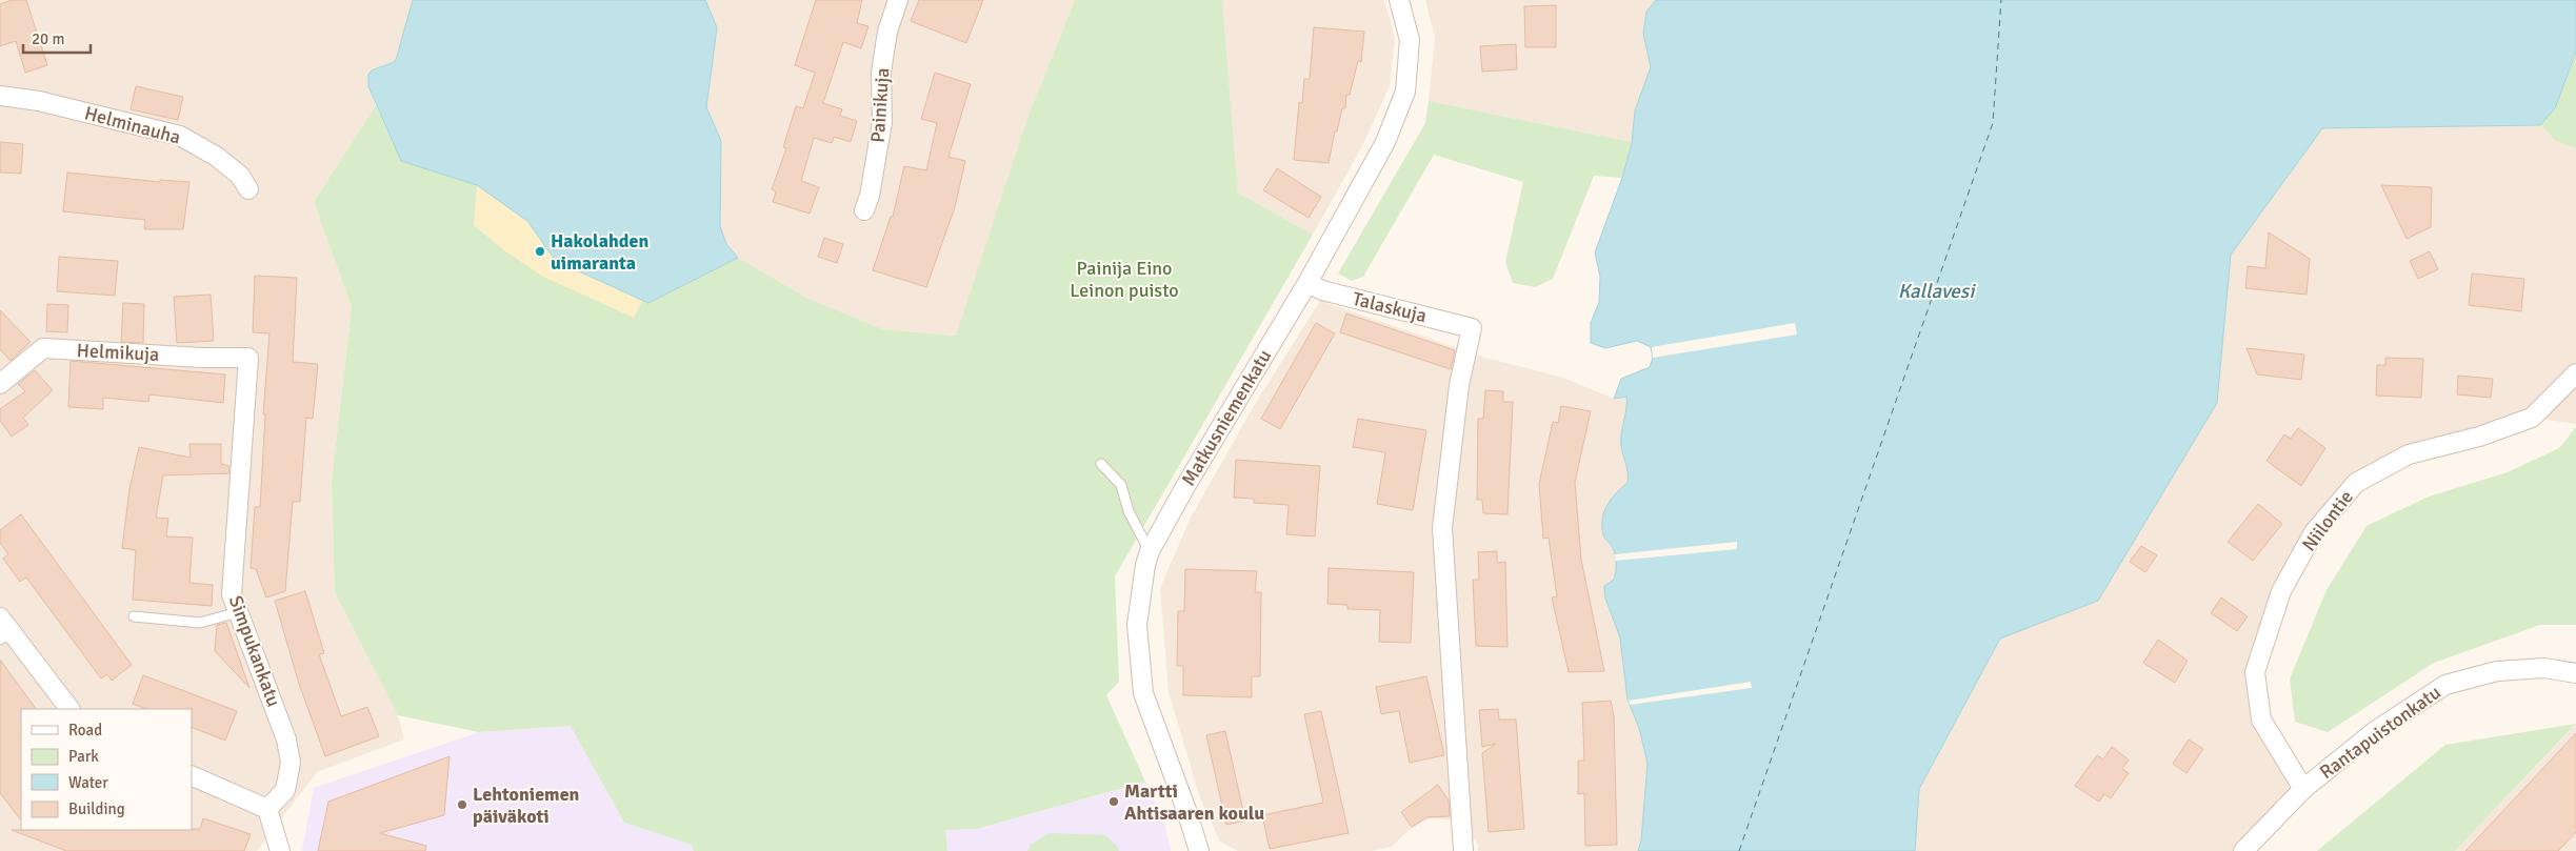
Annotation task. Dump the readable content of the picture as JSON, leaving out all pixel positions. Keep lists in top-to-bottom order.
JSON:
{
  "streets": {
    "street": [
      "Painikuja",
      "Helminauha",
      "Talaskuja",
      "Helmikuja",
      "Matkusniemenkatu",
      "Niilontie",
      "Simpukankatu",
      "Rantapuistonkatu"
    ]
  },
  "crossings": [
    ["Talaskuja", "Matkusniemenkatu"],
    ["Helmikuja", "Simpukankatu"],
    ["Niilontie", "Rantapuistonkatu"]
  ],
  "water": ["Kallavesi"],
  "parks": ["Painija Eino Leinon puisto"],
  "places": ["Hakolahden uimaranta", "Martti Ahtisaaren koulu", "Lehtoniemen päiväkoti"],
  "legend": [
    "Road",
    "Park",
    "Water",
    "Building"
  ],
  "scale_bar": "20 m"
}
